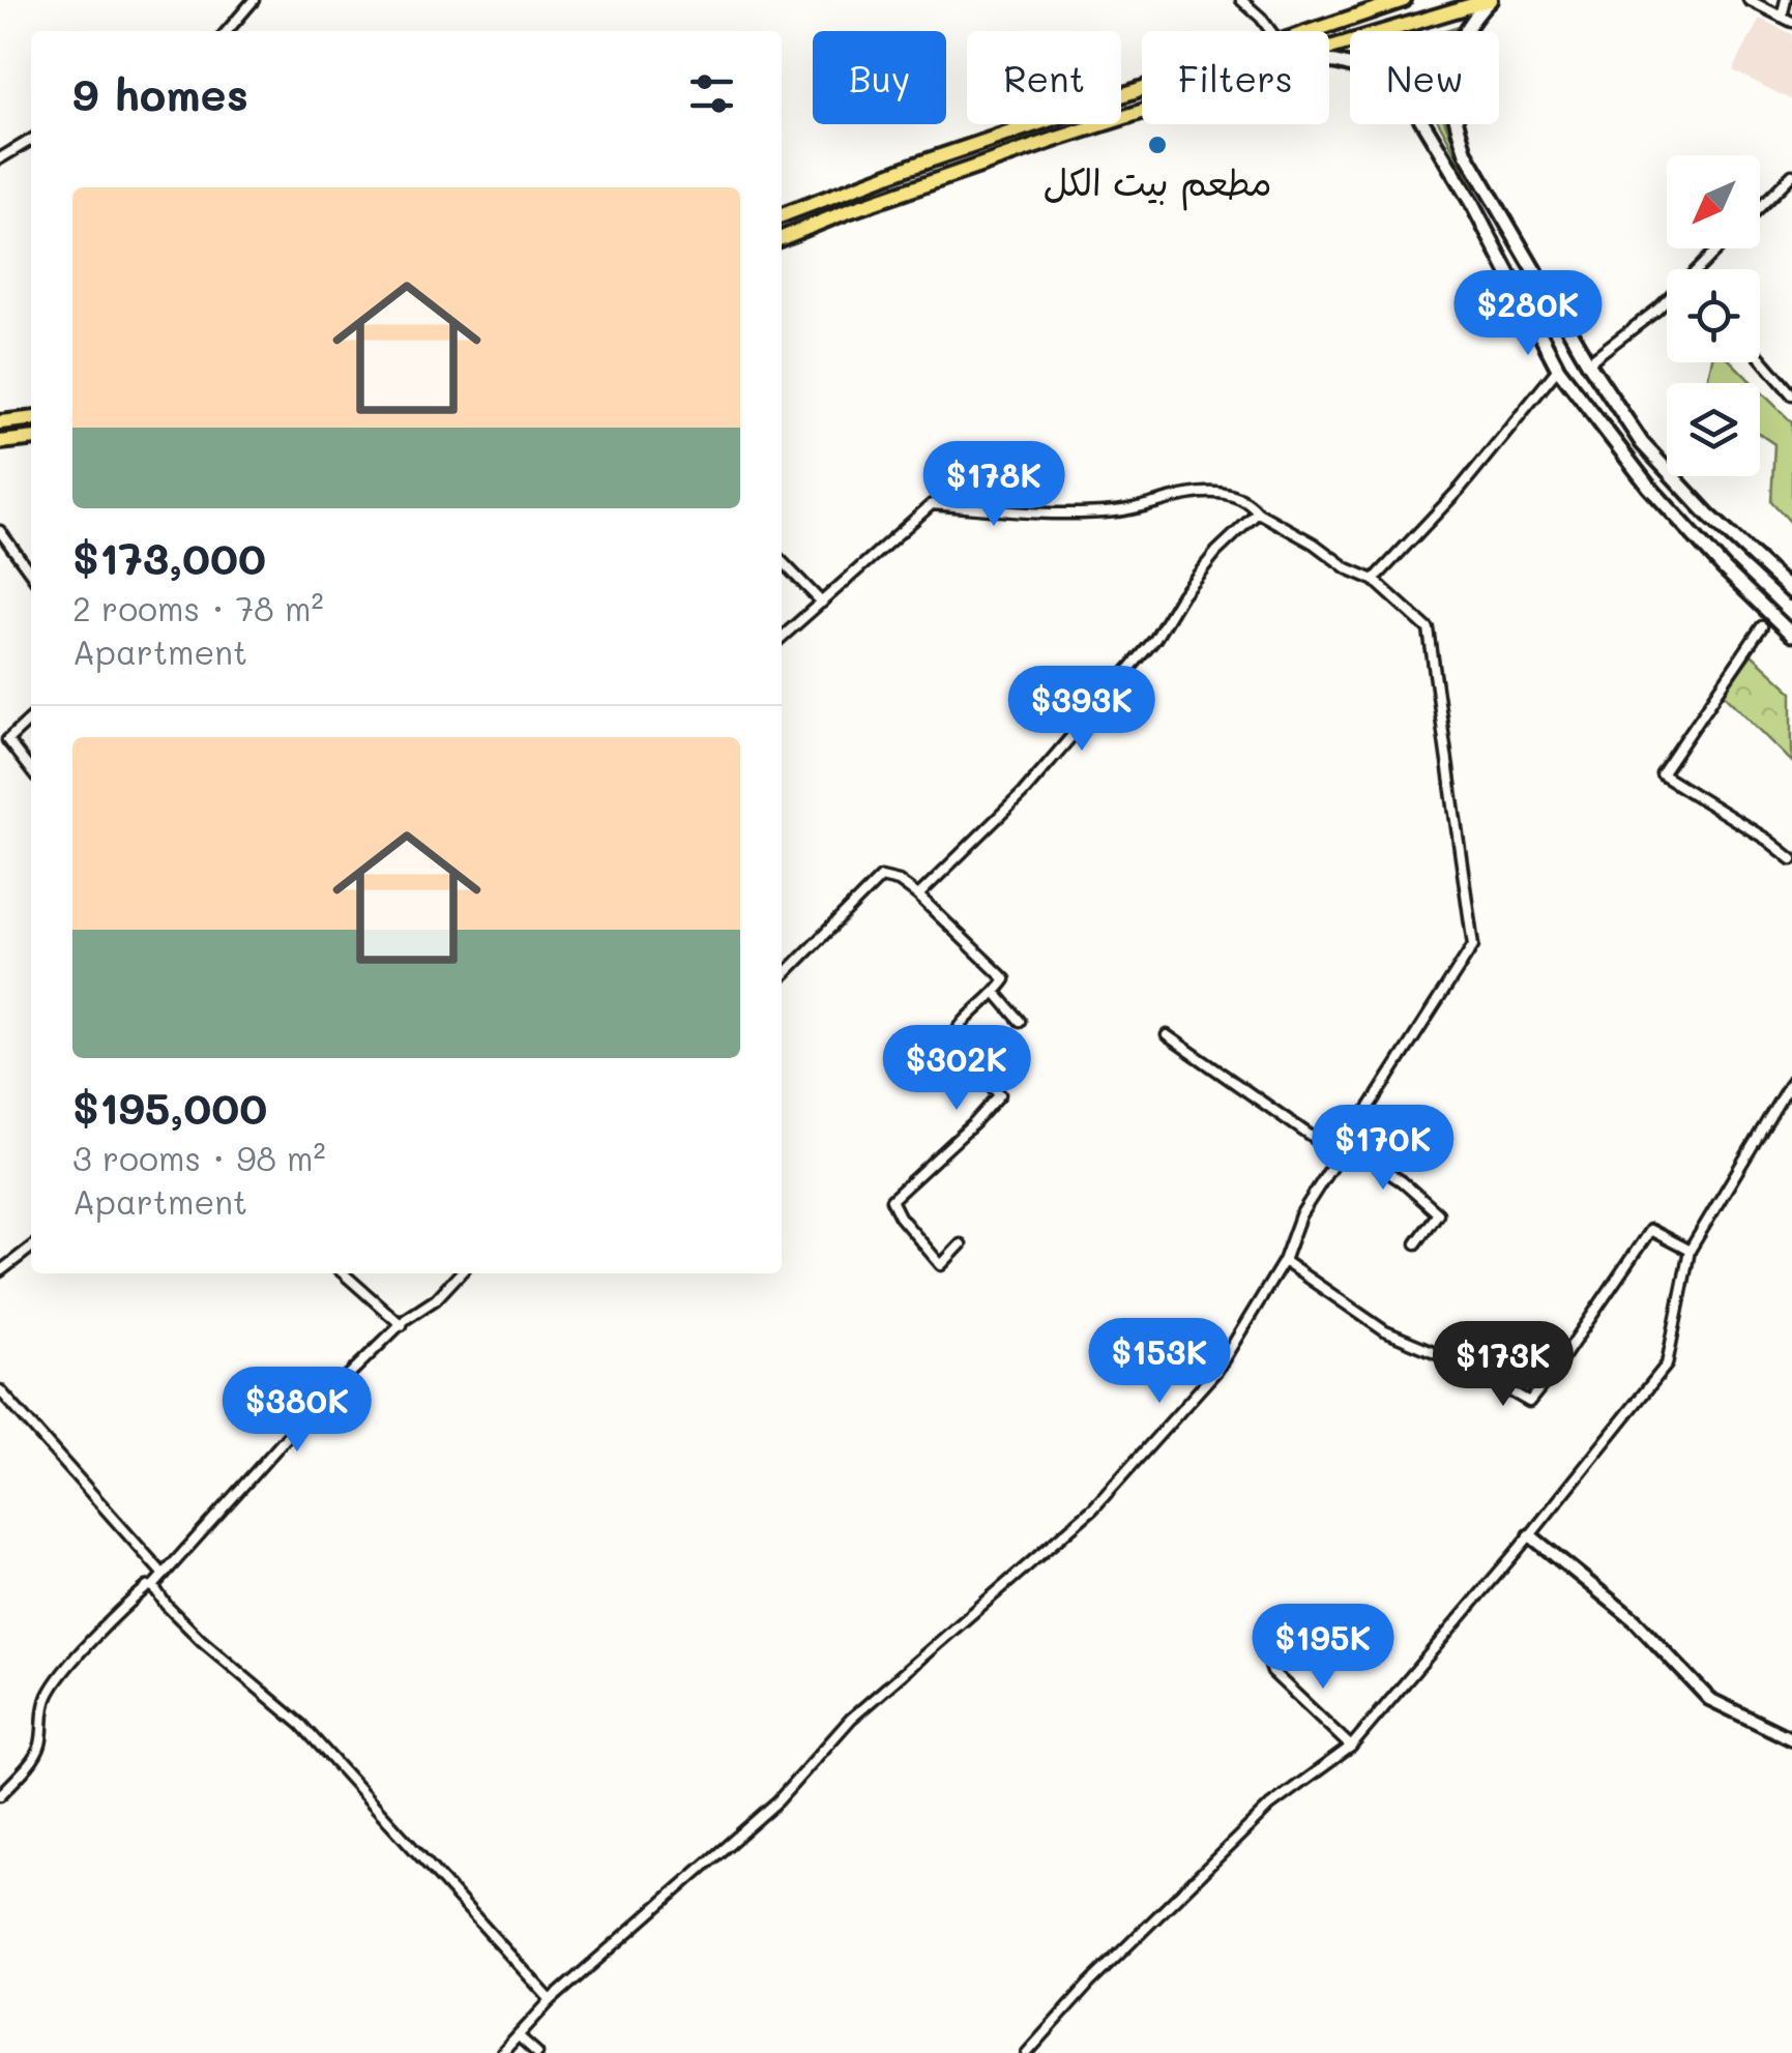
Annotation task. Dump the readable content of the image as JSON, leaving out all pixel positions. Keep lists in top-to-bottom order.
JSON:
{
  "places": ["مطعم بيت الكل"],
  "north": "bottom left",
  "page": {
    "chip": [
      "Buy",
      "Rent",
      "Filters",
      "New"
    ],
    "heading": "9 homes",
    "list": [
      {
        "name": "$173,000",
        "note": "2 rooms · 78 m² · Apartment"
      },
      {
        "name": "$195,000",
        "note": "3 rooms · 98 m² · Apartment"
      }
    ],
    "price": [
      "$280K",
      "$178K",
      "$393K",
      "$302K",
      "$170K",
      "$153K",
      "$173K",
      "$380K",
      "$195K"
    ]
  }
}
